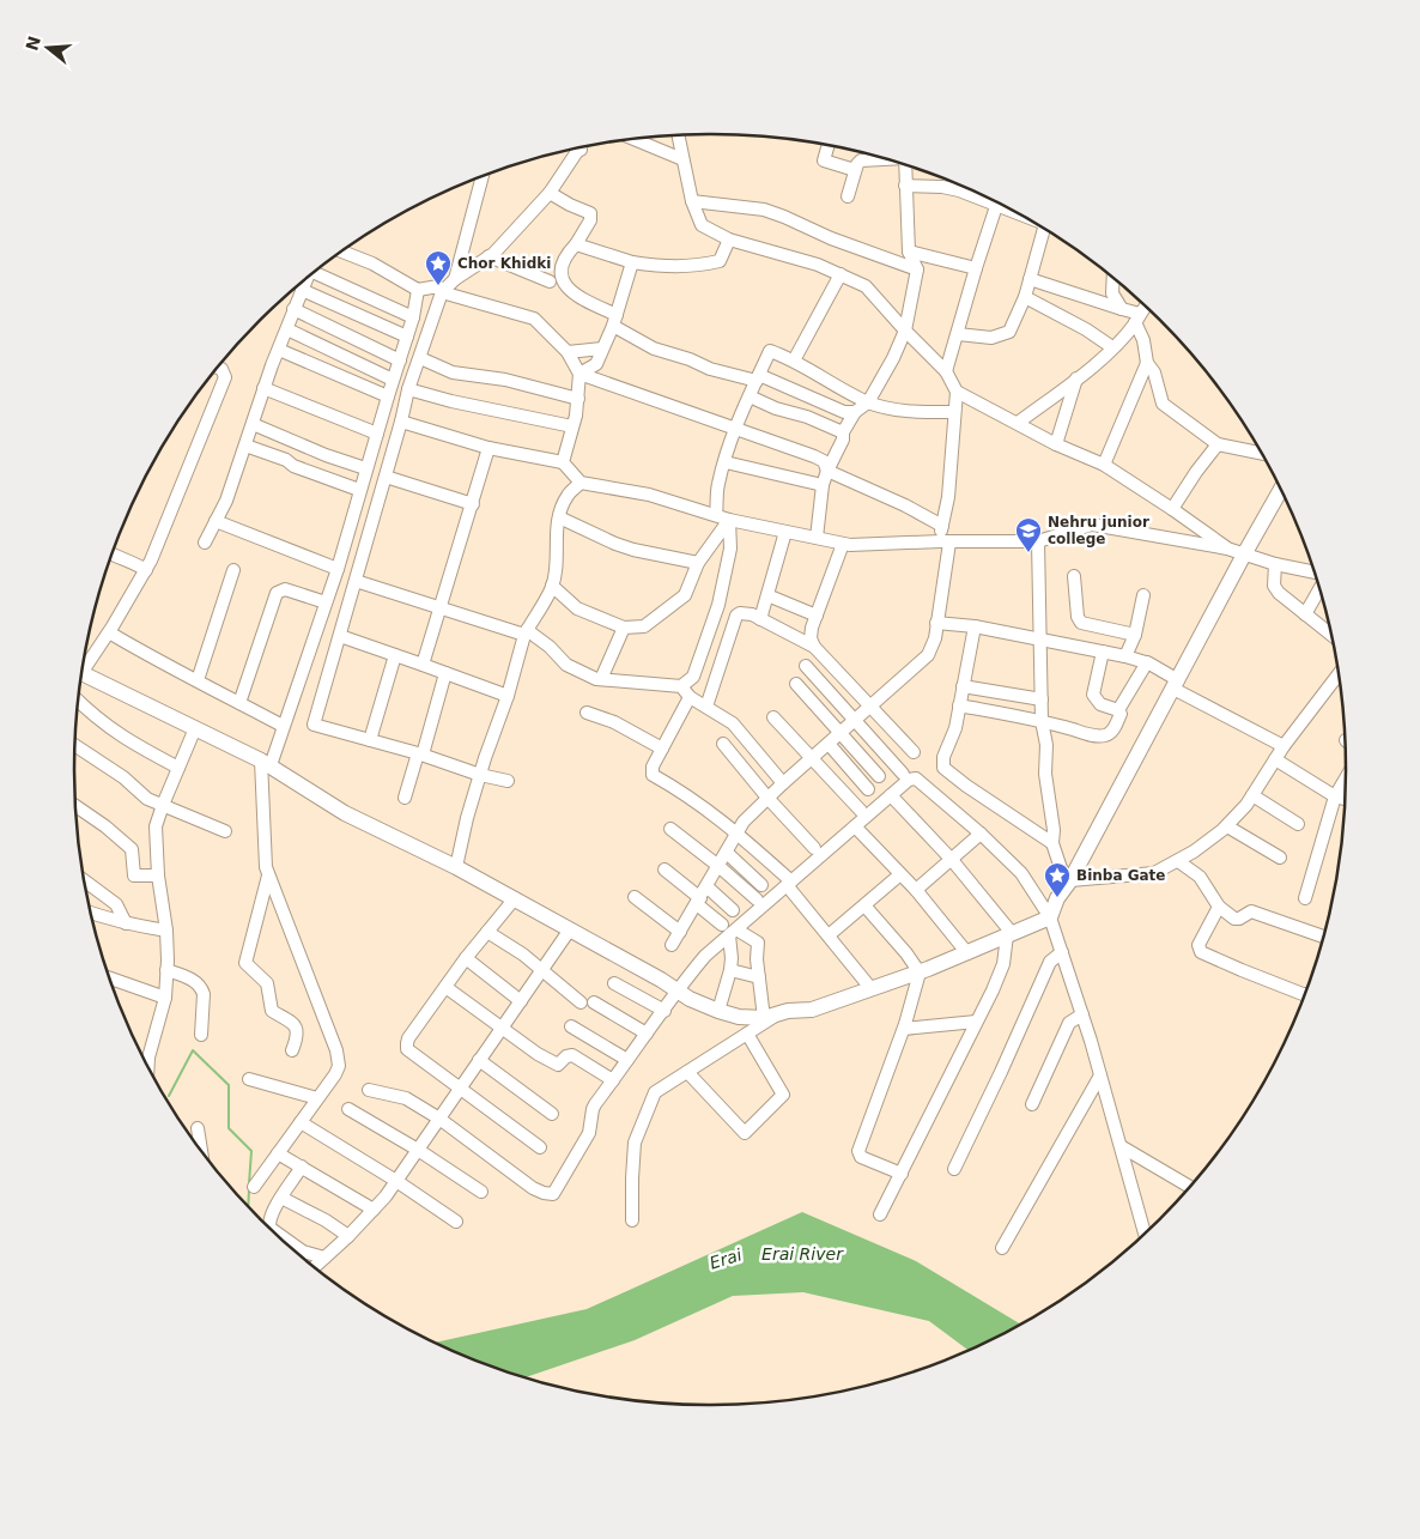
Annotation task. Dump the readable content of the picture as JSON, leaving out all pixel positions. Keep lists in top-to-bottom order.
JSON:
{
  "water": ["Erai River", "Erai"],
  "places": {
    "place": ["Chor Khidki", "Binba Gate"],
    "school or university": ["Nehru junior college"]
  },
  "north": "left"
}
